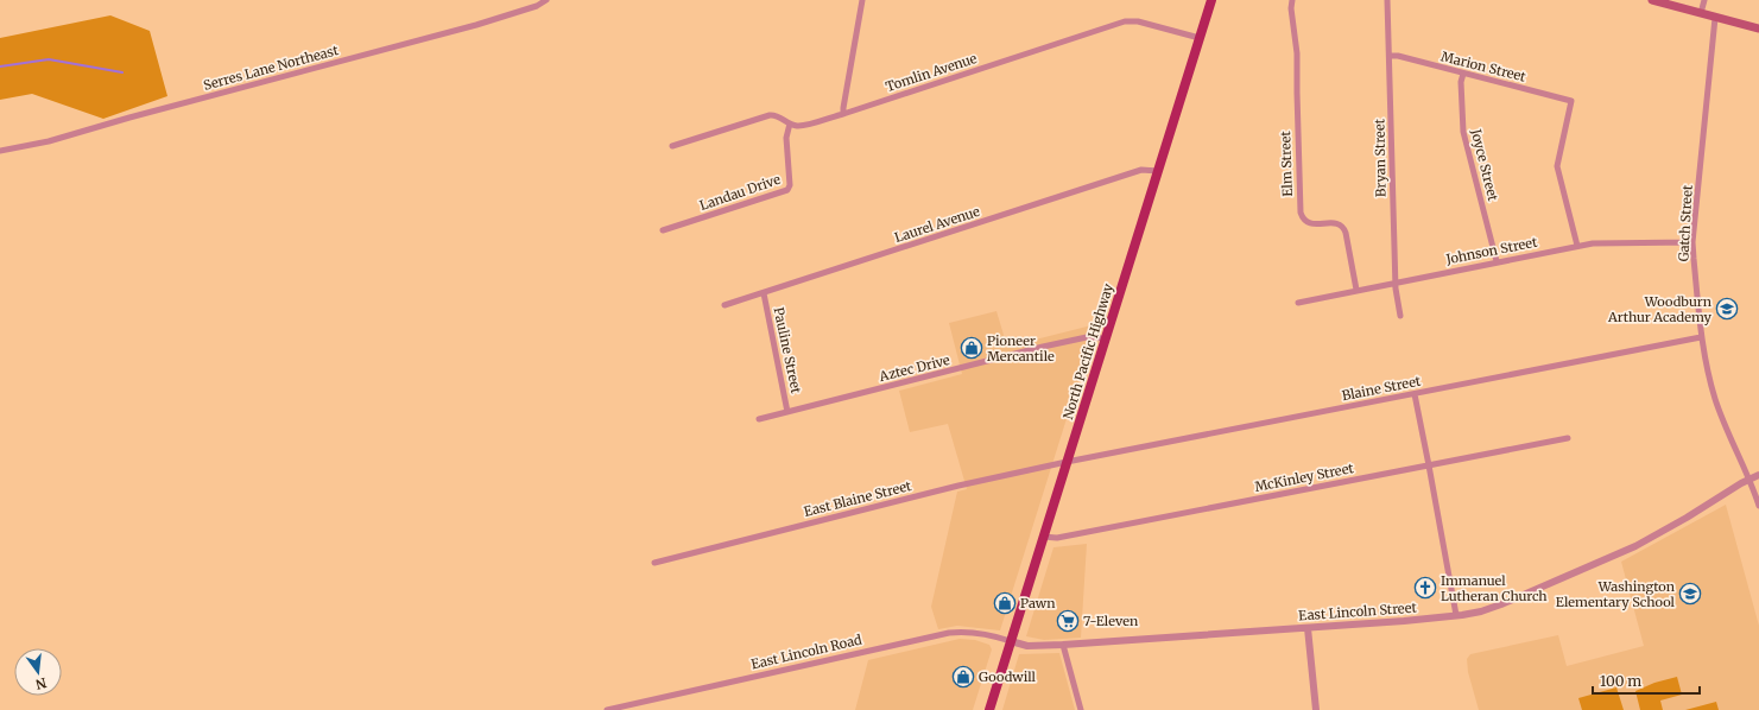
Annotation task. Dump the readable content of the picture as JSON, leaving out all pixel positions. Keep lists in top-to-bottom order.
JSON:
{
  "streets": {
    "main road": ["North Pacific Highway"],
    "street": [
      "Marion Street",
      "Serres Lane Northeast",
      "Tomlin Avenue",
      "Bryan Street",
      "Elm Street",
      "Joyce Street",
      "Landau Drive",
      "Gatch Street",
      "Laurel Avenue",
      "Johnson Street",
      "Pauline Street",
      "Aztec Drive",
      "Blaine Street",
      "McKinley Street",
      "East Blaine Street",
      "East Lincoln Street",
      "East Lincoln Road"
    ]
  },
  "crossings": [
    ["Marion Street", "Bryan Street"],
    ["Marion Street", "Joyce Street"],
    ["Marion Street", "Johnson Street"],
    ["Tomlin Avenue", "Landau Drive"],
    ["Tomlin Avenue", "North Pacific Highway"],
    ["Bryan Street", "Johnson Street"],
    ["Elm Street", "Johnson Street"],
    ["Joyce Street", "Johnson Street"],
    ["Gatch Street", "Johnson Street"],
    ["Gatch Street", "Blaine Street"],
    ["Gatch Street", "East Lincoln Street"],
    ["Laurel Avenue", "Pauline Street"],
    ["Laurel Avenue", "North Pacific Highway"],
    ["Pauline Street", "Aztec Drive"],
    ["North Pacific Highway", "Aztec Drive"],
    ["North Pacific Highway", "Blaine Street"],
    ["North Pacific Highway", "McKinley Street"],
    ["North Pacific Highway", "East Blaine Street"],
    ["North Pacific Highway", "East Lincoln Street"],
    ["North Pacific Highway", "East Lincoln Road"],
    ["Blaine Street", "East Blaine Street"],
    ["East Lincoln Street", "East Lincoln Road"]
  ],
  "places": {
    "school or university": ["Woodburn Arthur Academy", "Washington Elementary School"],
    "shop": ["Pioneer Mercantile", "Pawn", "Goodwill"],
    "church": ["Immanuel Lutheran Church"],
    "supermarket": ["7-Eleven"]
  },
  "scale_bar": "100 m",
  "north": "bottom"
}
